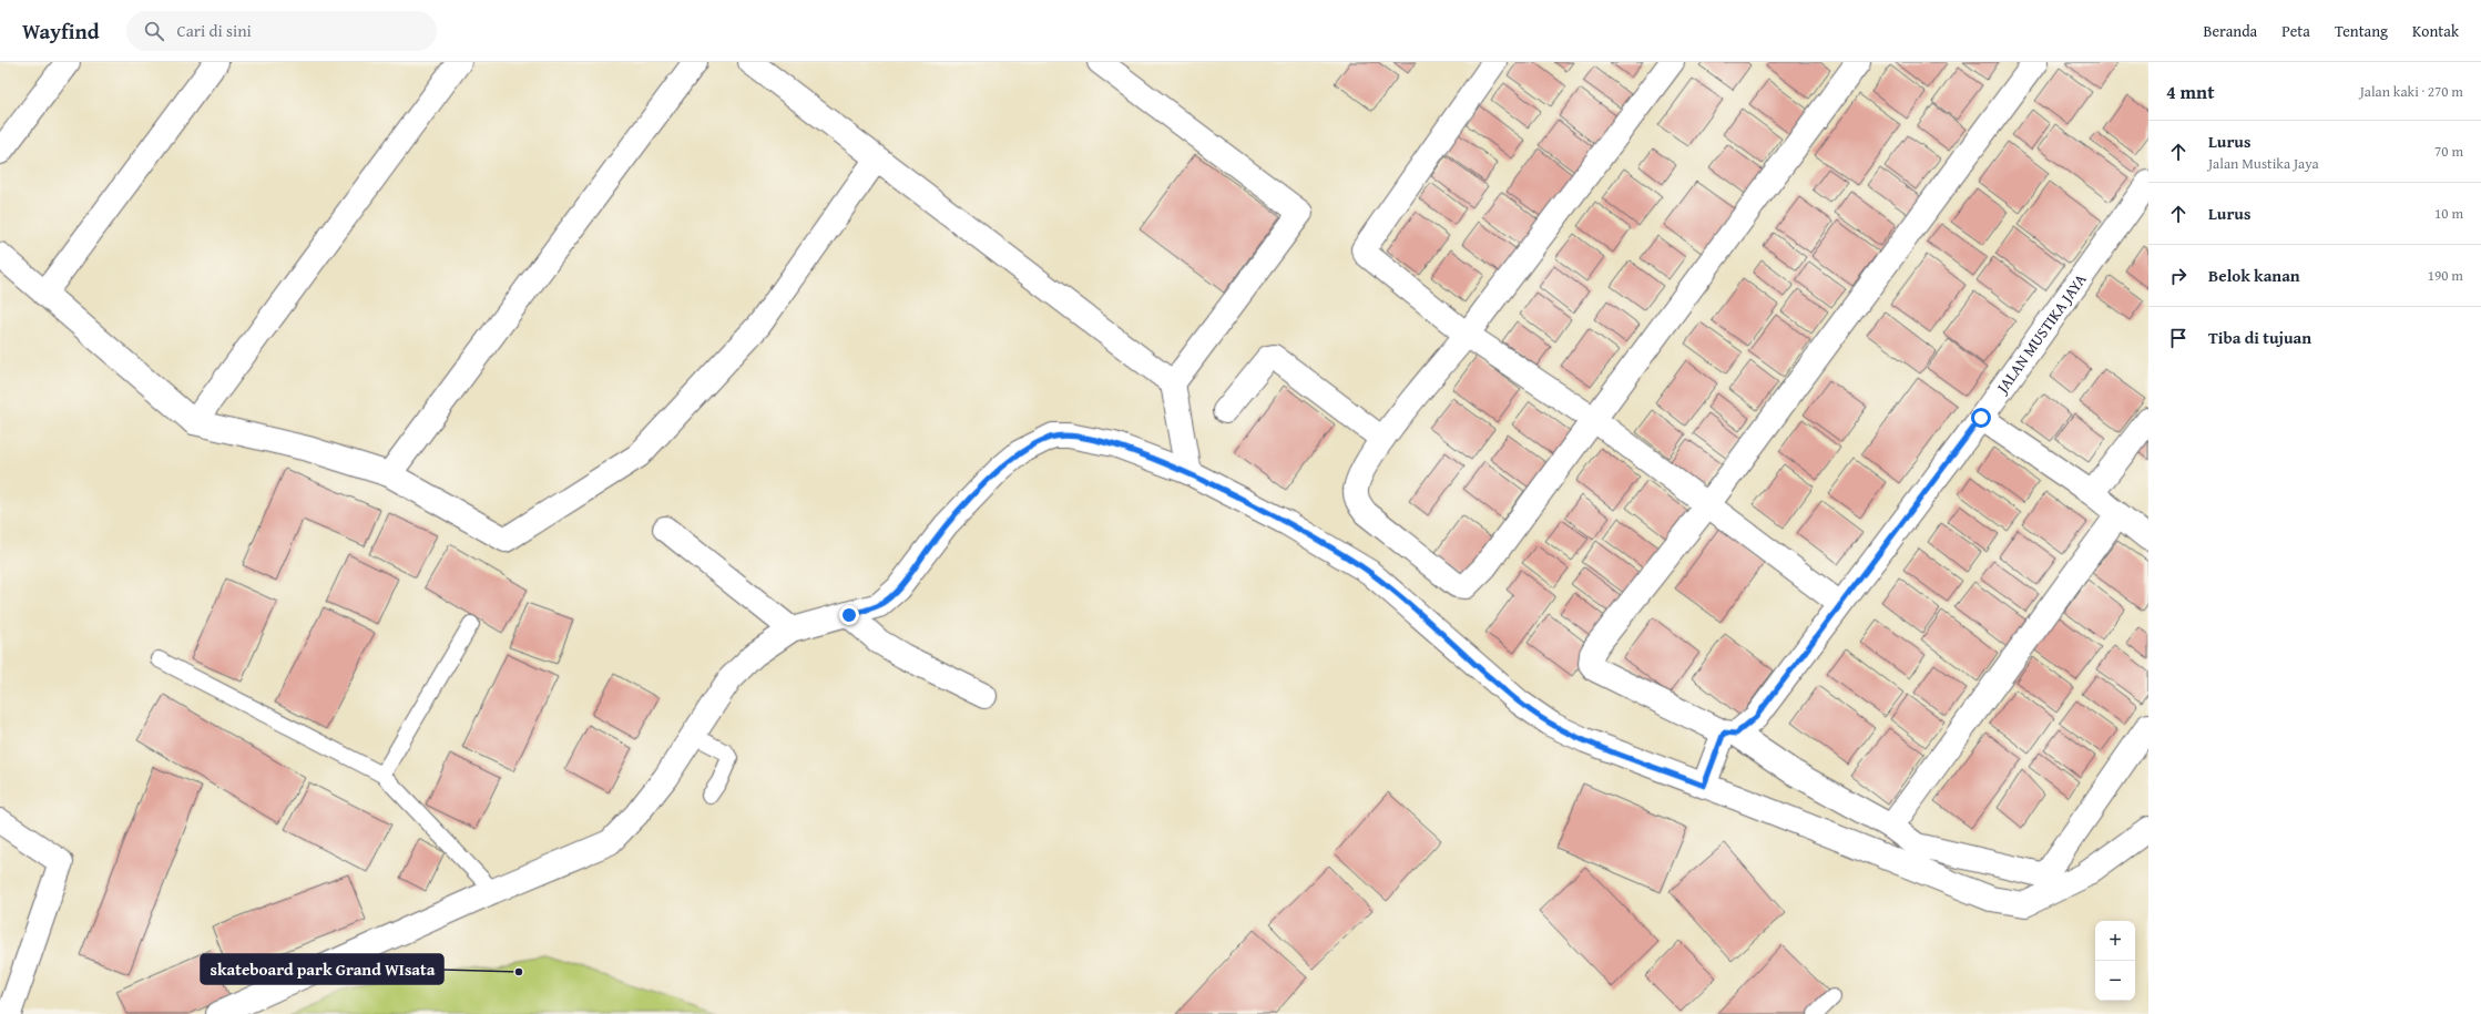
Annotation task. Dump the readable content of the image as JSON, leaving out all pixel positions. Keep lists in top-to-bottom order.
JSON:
{
  "streets": {
    "street": ["JALAN MUSTIKA JAYA"]
  },
  "places": ["skateboard park Grand WIsata"],
  "page": {
    "header": "Wayfind",
    "search": "Cari di sini",
    "nav": [
      "Beranda",
      "Peta",
      "Tentang",
      "Kontak"
    ],
    "heading": ["4 mnt", "Jalan kaki · 270 m"],
    "list": [
      ["Lurus", "Jalan Mustika Jaya", "70 m"],
      ["Lurus", "10 m"],
      ["Belok kanan", "190 m"],
      "Tiba di tujuan"
    ],
    "map_buttons": ["+", "−"]
  }
}
